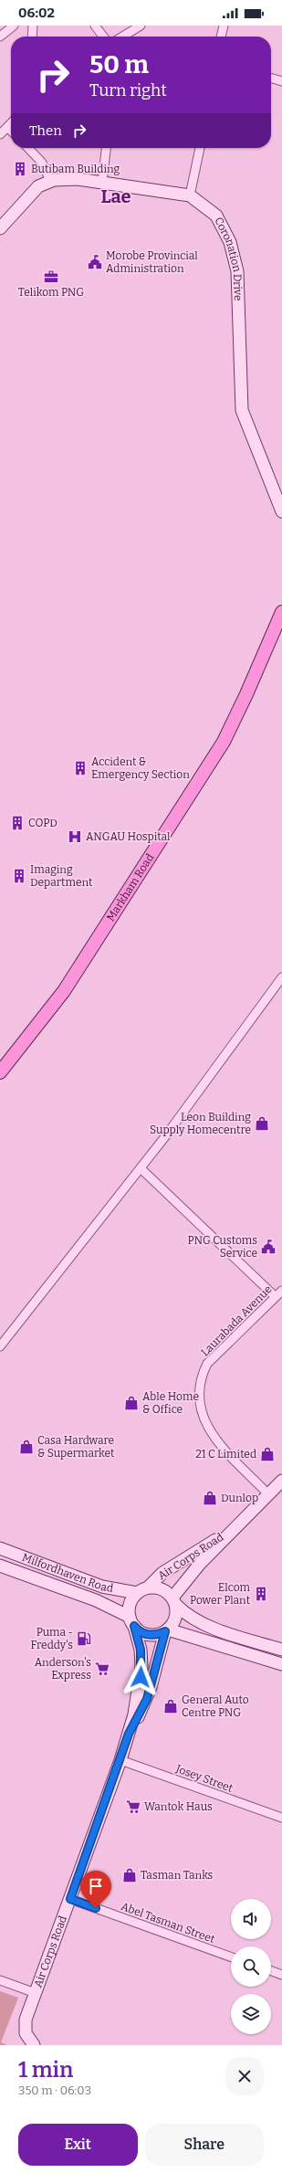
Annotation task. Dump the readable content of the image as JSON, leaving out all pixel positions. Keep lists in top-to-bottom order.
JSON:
{
  "streets": {
    "main road": ["Markham Road"],
    "street": [
      "Coronation Drive",
      "Laurabada Avenue",
      "Air Corps Road",
      "Milfordhaven Road",
      "Josey Street",
      "Abel Tasman Street"
    ]
  },
  "crossings": [
    ["Laurabada Avenue", "Air Corps Road"],
    ["Air Corps Road", "Milfordhaven Road"],
    ["Air Corps Road", "Josey Street"],
    ["Air Corps Road", "Abel Tasman Street"]
  ],
  "districts": ["Lae"],
  "places": {
    "building": [
      "Butibam Building",
      "Accident & Emergency Section",
      "COPD",
      "Imaging Department",
      "Elcom Power Plant"
    ],
    "public building": ["Morobe Provincial Administration", "PNG Customs Service"],
    "office": ["Telikom PNG"],
    "hospital": ["ANGAU Hospital"],
    "shop": [
      "Leon Building Supply Homecentre",
      "Able Home & Office",
      "Casa Hardware & Supermarket",
      "21 C Limited",
      "Dunlop",
      "General Auto Centre PNG",
      "Tasman Tanks"
    ],
    "fuel station": ["Puma - Freddy's"],
    "supermarket": ["Anderson's Express", "Wantok Haus"]
  },
  "page": {
    "status": "06:02",
    "turn": ["50 m", "Turn right"],
    "then": "Then",
    "heading": ["1 min", "350 m · 06:03"],
    "buttons": ["Exit", "Share"]
  }
}
